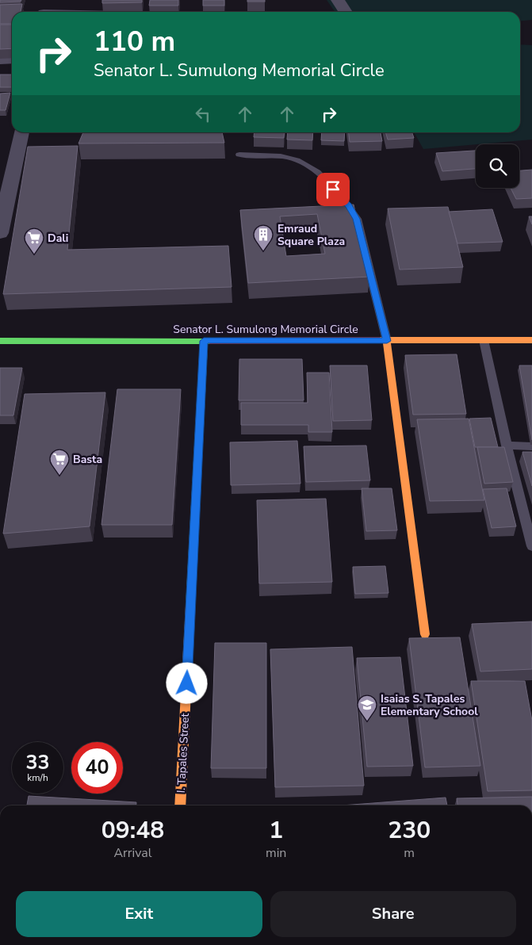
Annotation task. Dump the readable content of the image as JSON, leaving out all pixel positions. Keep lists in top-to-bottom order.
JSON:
{
  "streets": {
    "street": ["Senator L. Sumulong Memorial Circle", "I. Tapales Street"]
  },
  "crossings": [
    ["Senator L. Sumulong Memorial Circle", "I. Tapales Street"]
  ],
  "places": {
    "building": ["Emraud Square Plaza"],
    "supermarket": ["Dali", "Basta"],
    "school or university": ["Isaias S. Tapales Elementary School"]
  },
  "page": {
    "turn": ["110 m", "Senator L. Sumulong Memorial Circle"],
    "speed": "33 km/h",
    "limit": "40",
    "eta": [
      "09:48",
      "Arrival",
      "1",
      "min",
      "230",
      "m"
    ],
    "buttons": ["Exit", "Share"]
  }
}
